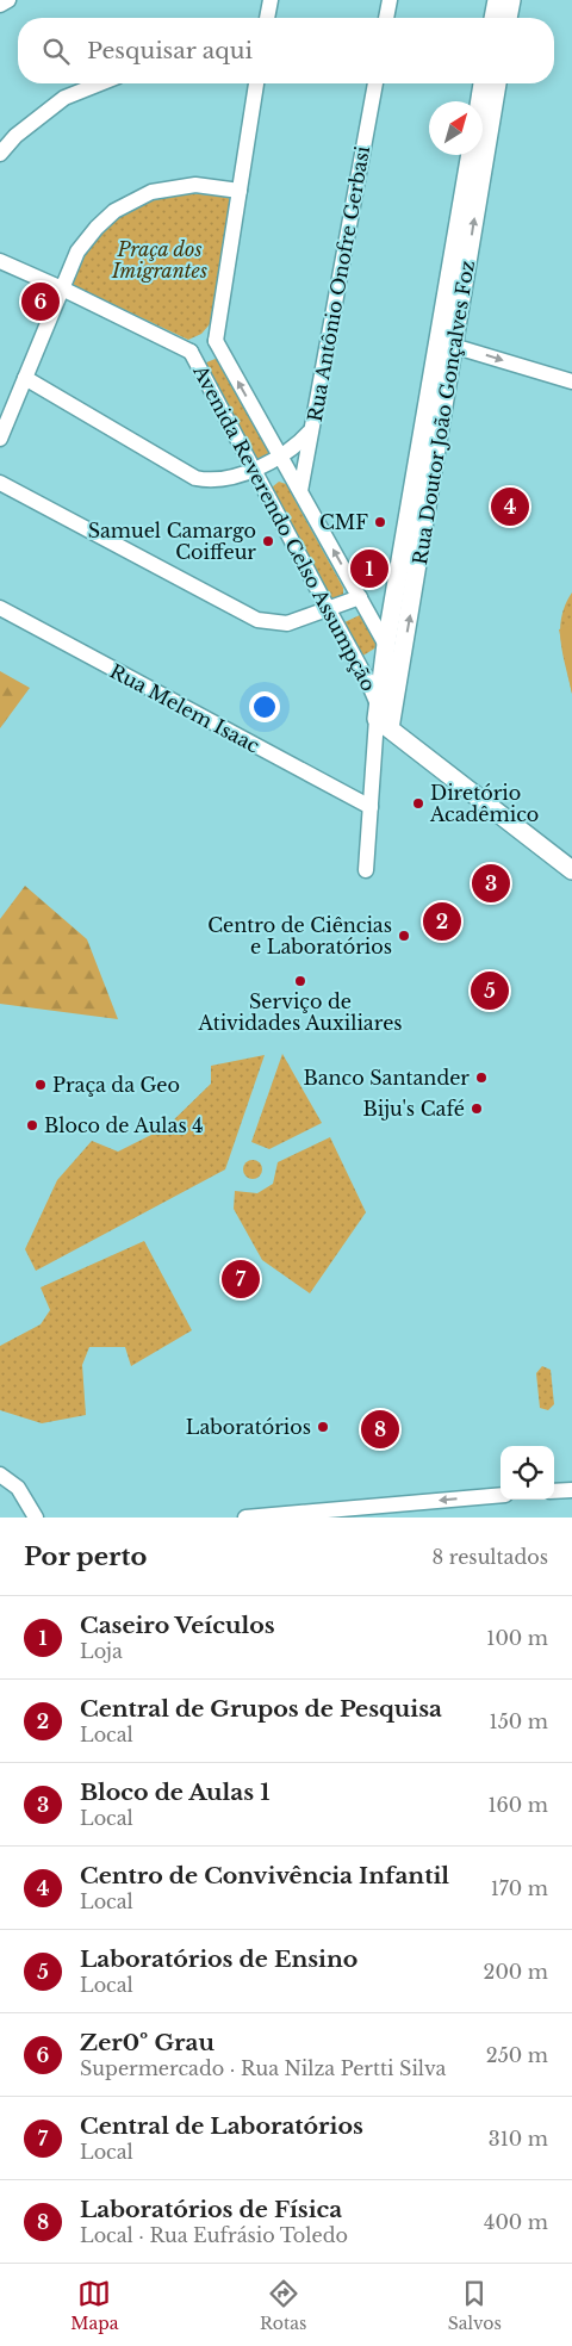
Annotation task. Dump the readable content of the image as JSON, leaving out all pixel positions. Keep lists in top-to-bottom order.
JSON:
{
  "streets": {
    "street": [
      "Rua Antônio Onofre Gerbasi",
      "Rua Doutor João Gonçalves Foz",
      "Avenida Reverendo Celso Assumpção",
      "Rua Melem Isaac"
    ]
  },
  "crossings": [
    ["Rua Antônio Onofre Gerbasi", "Avenida Reverendo Celso Assumpção"],
    ["Rua Doutor João Gonçalves Foz", "Avenida Reverendo Celso Assumpção"]
  ],
  "parks": ["Praça dos Imigrantes"],
  "places": [
    "CMF",
    "Samuel Camargo Coiffeur",
    "Diretório Acadêmico",
    "Centro de Ciências e Laboratórios",
    "Serviço de Atividades Auxiliares",
    "Banco Santander",
    "Praça da Geo",
    "Biju's Café",
    "Bloco de Aulas 4",
    "Laboratórios"
  ],
  "north": "top right",
  "page": {
    "search": "Pesquisar aqui",
    "pins": [
      "6",
      "4",
      "1",
      "3",
      "2",
      "5",
      "7",
      "8"
    ],
    "heading": ["Por perto", "8 resultados"],
    "list": [
      {
        "mark": "1",
        "name": "Caseiro Veículos",
        "note": "Loja",
        "value": "100 m"
      },
      {
        "mark": "2",
        "name": "Central de Grupos de Pesquisa",
        "note": "Local",
        "value": "150 m"
      },
      {
        "mark": "3",
        "name": "Bloco de Aulas 1",
        "note": "Local",
        "value": "160 m"
      },
      {
        "mark": "4",
        "name": "Centro de Convivência Infantil",
        "note": "Local",
        "value": "170 m"
      },
      {
        "mark": "5",
        "name": "Laboratórios de Ensino",
        "note": "Local",
        "value": "200 m"
      },
      {
        "mark": "6",
        "name": "Zer0º Grau",
        "note": "Supermercado · Rua Nilza Pertti Silva",
        "value": "250 m"
      },
      {
        "mark": "7",
        "name": "Central de Laboratórios",
        "note": "Local",
        "value": "310 m"
      },
      {
        "mark": "8",
        "name": "Laboratórios de Física",
        "note": "Local · Rua Eufrásio Toledo",
        "value": "400 m"
      }
    ],
    "nav": ["Mapa", "Rotas", "Salvos"]
  }
}
